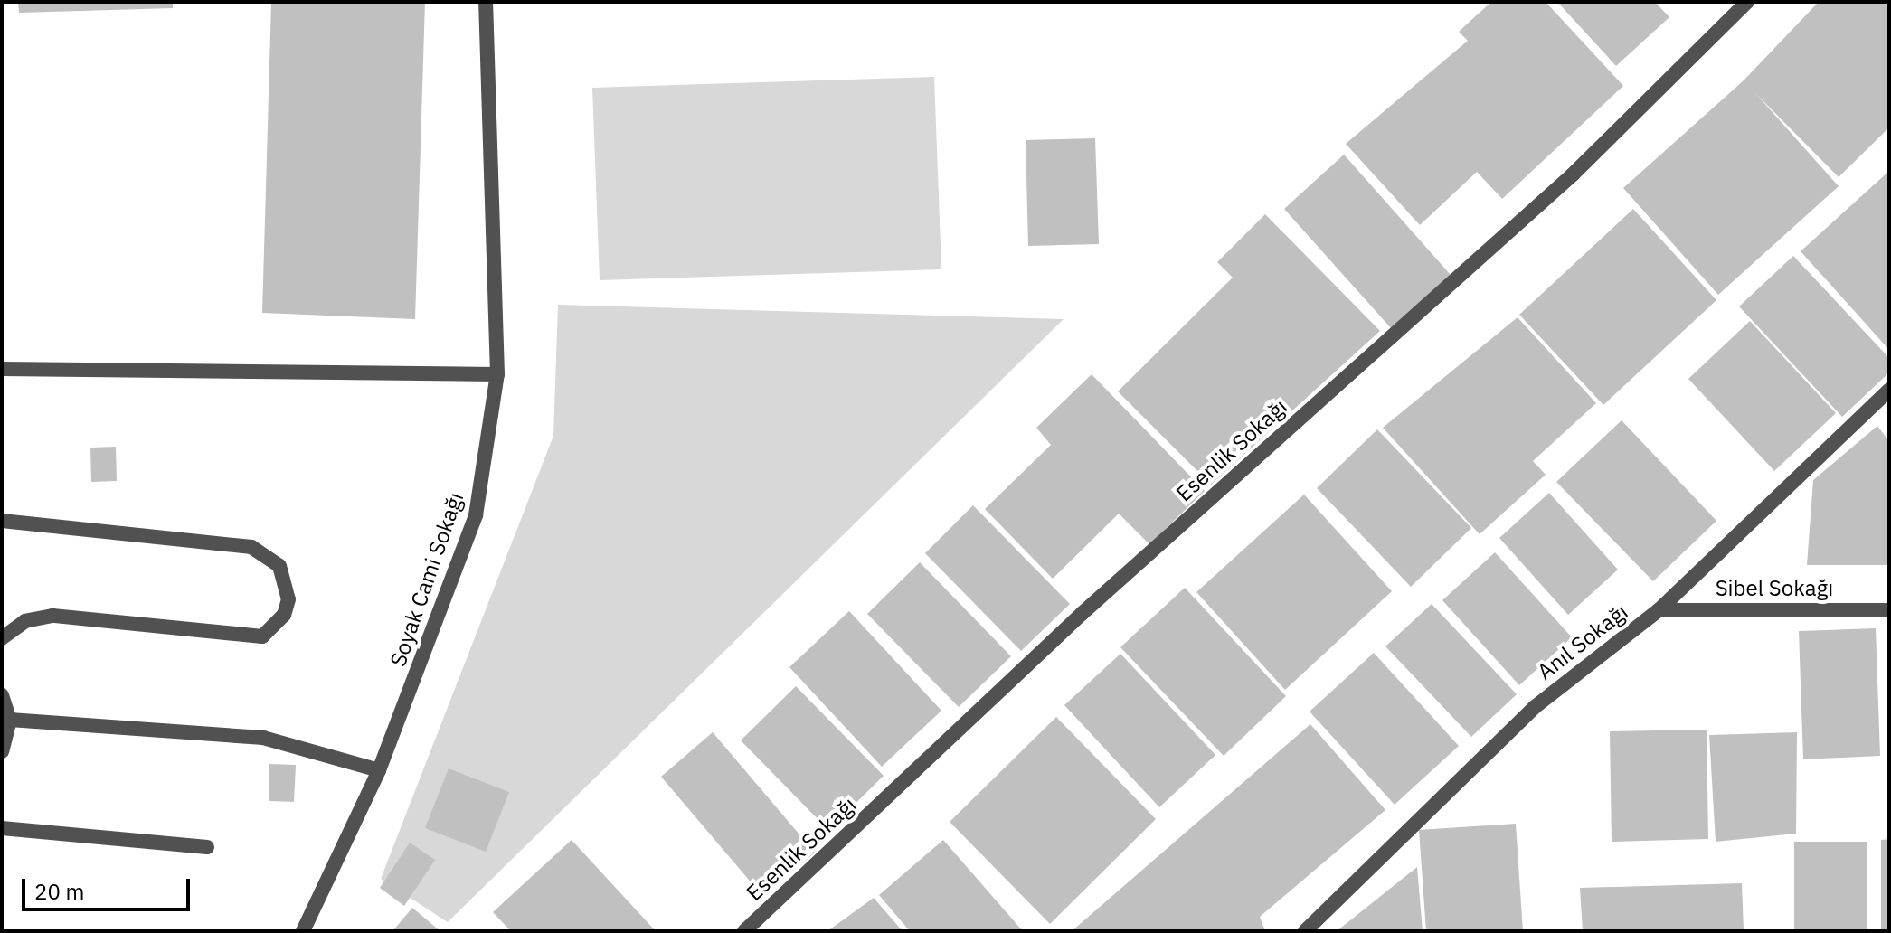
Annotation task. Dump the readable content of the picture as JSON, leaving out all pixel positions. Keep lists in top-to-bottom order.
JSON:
{
  "streets": {
    "street": [
      "Esenlik Sokağı",
      "Soyak Cami Sokağı",
      "Sibel Sokağı",
      "Anıl Sokağı"
    ]
  },
  "crossings": [
    ["Sibel Sokağı", "Anıl Sokağı"]
  ],
  "scale_bar": "20 m"
}
